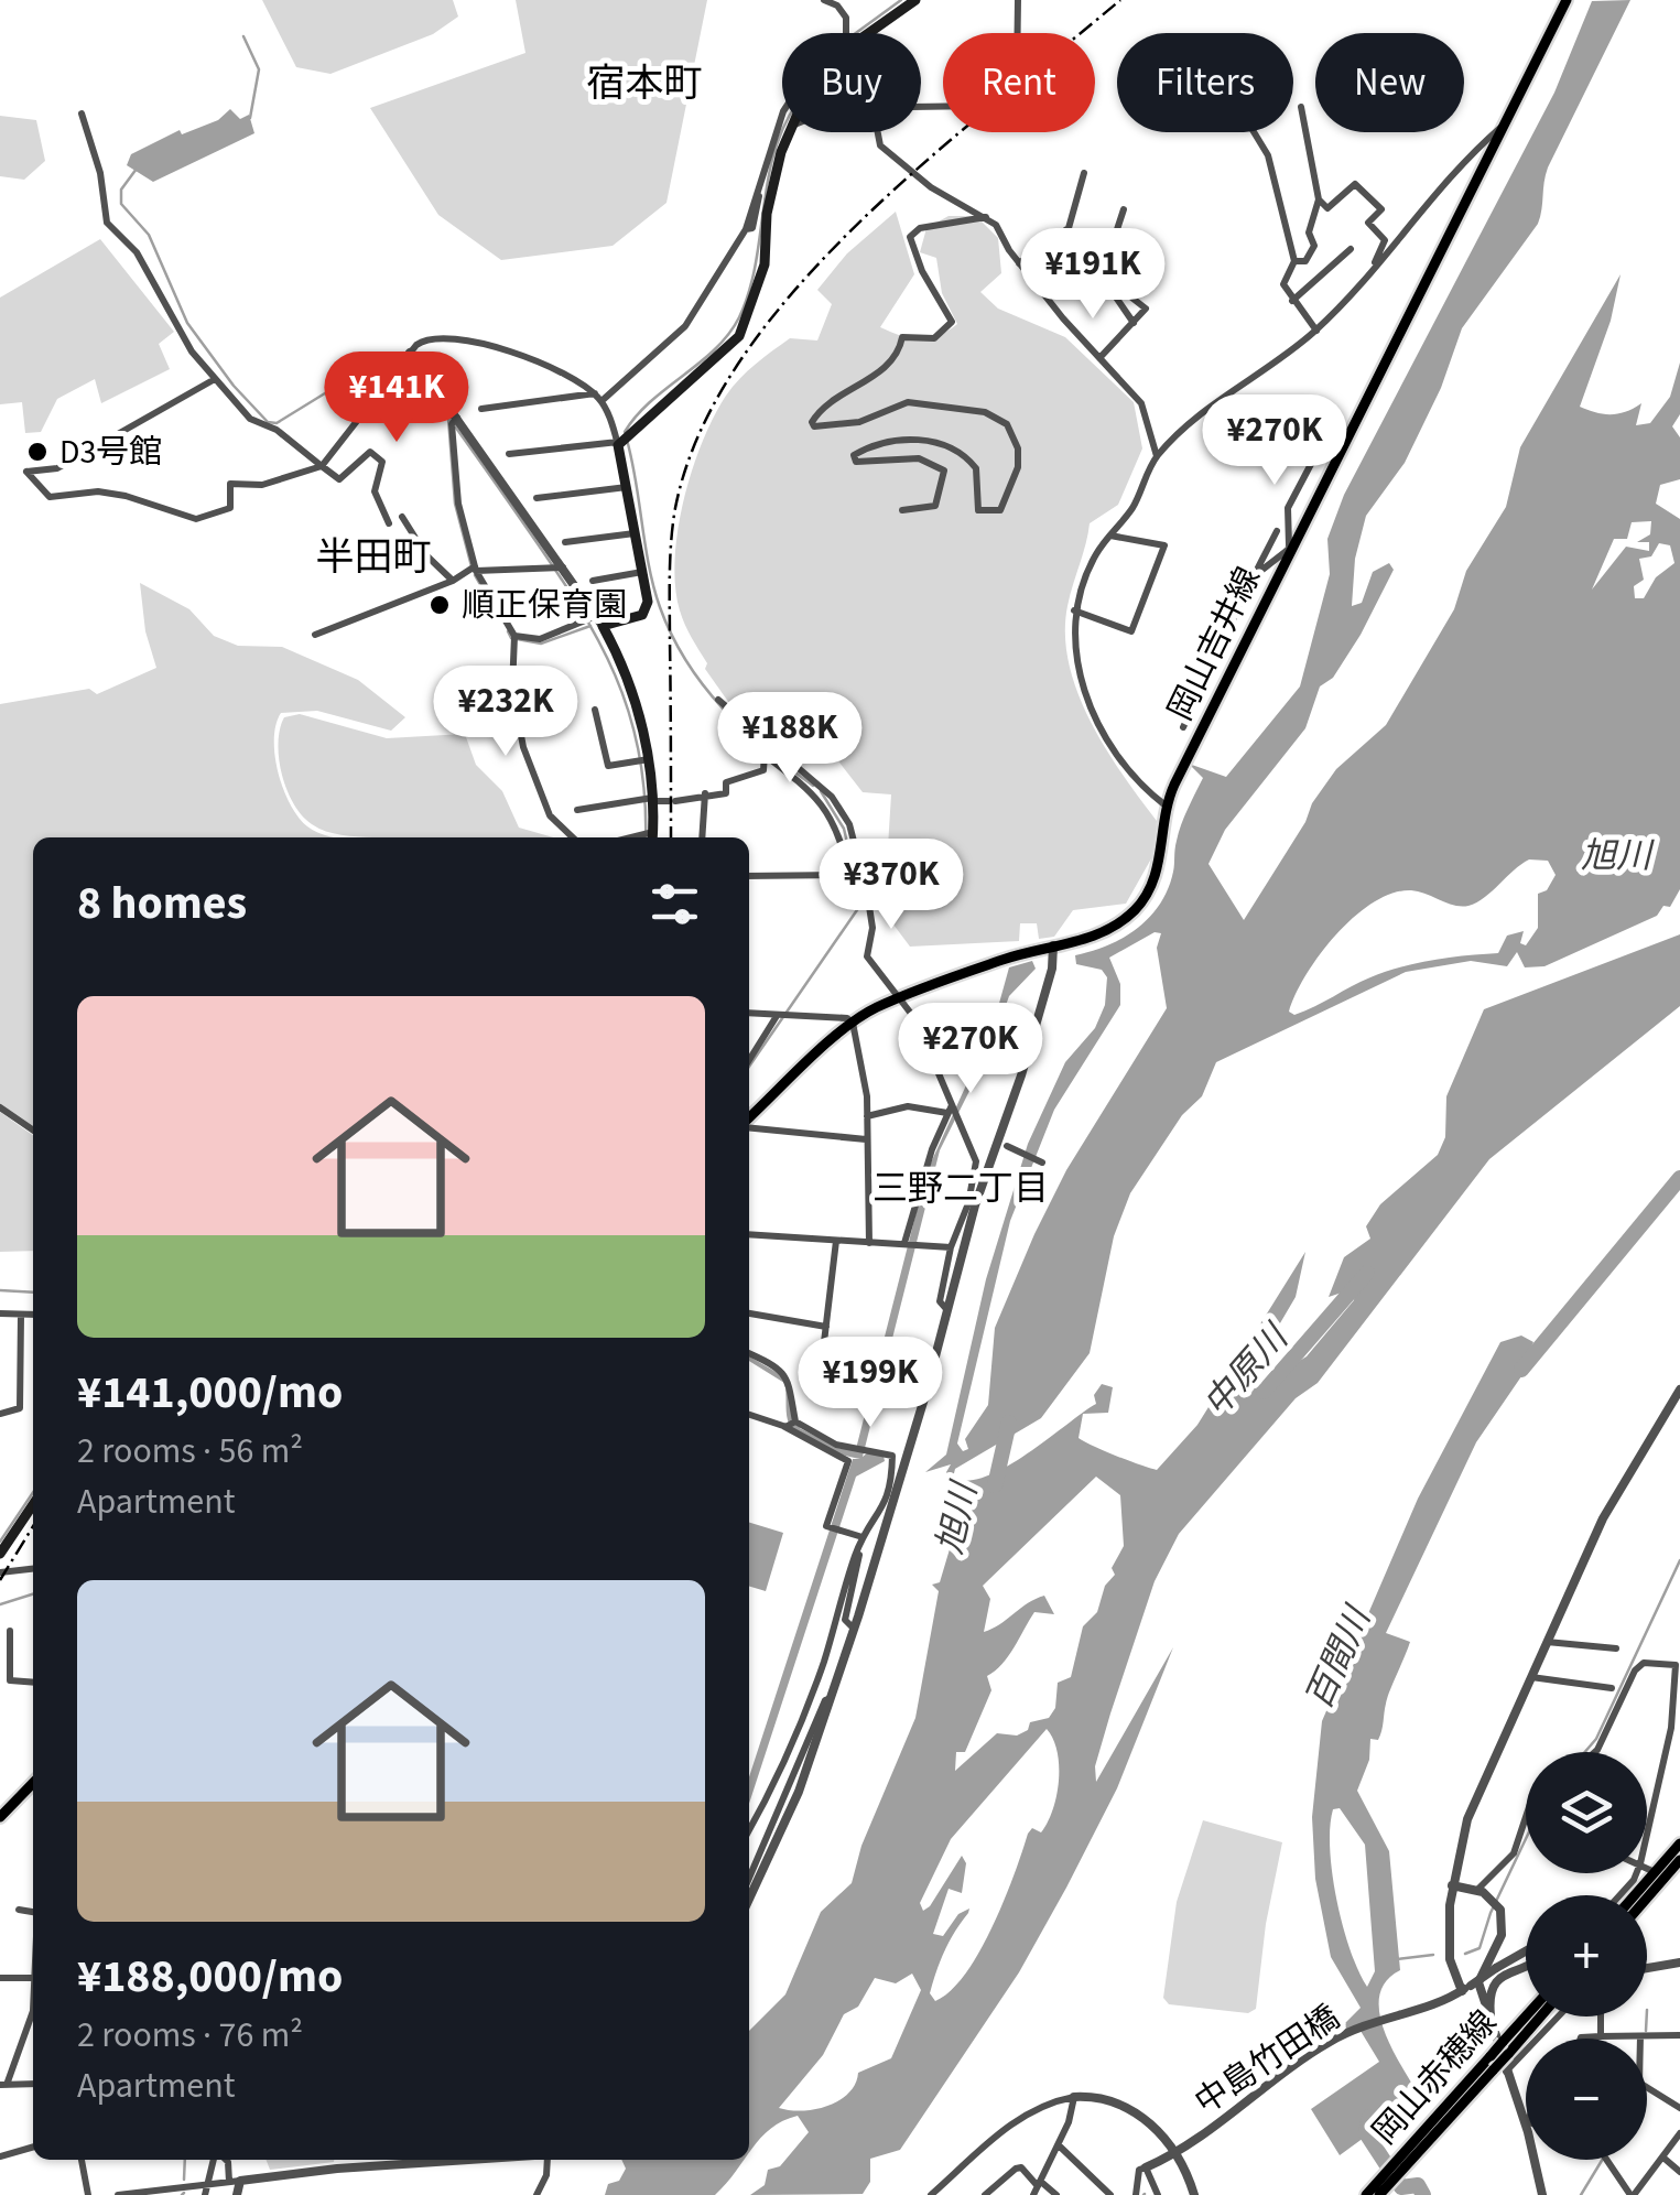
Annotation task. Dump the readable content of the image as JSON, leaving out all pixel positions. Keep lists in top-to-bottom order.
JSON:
{
  "streets": {
    "main road": ["岡山吉井線", "岡山赤穂線"],
    "street": ["中島竹田橋"]
  },
  "districts": ["宿本町", "半田町", "三野二丁目"],
  "water": ["旭川", "中原川", "百間川"],
  "places": ["D3号館", "順正保育園"],
  "page": {
    "chip": [
      "Buy",
      "Rent",
      "Filters",
      "New"
    ],
    "price": [
      "¥191K",
      "¥141K",
      "¥270K",
      "¥232K",
      "¥188K",
      "¥370K",
      "¥270K",
      "¥199K"
    ],
    "heading": "8 homes",
    "list": [
      {
        "name": "¥141,000/mo",
        "note": "2 rooms · 56 m² · Apartment"
      },
      {
        "name": "¥188,000/mo",
        "note": "2 rooms · 76 m² · Apartment"
      }
    ],
    "map_buttons": ["+", "−"]
  }
}
